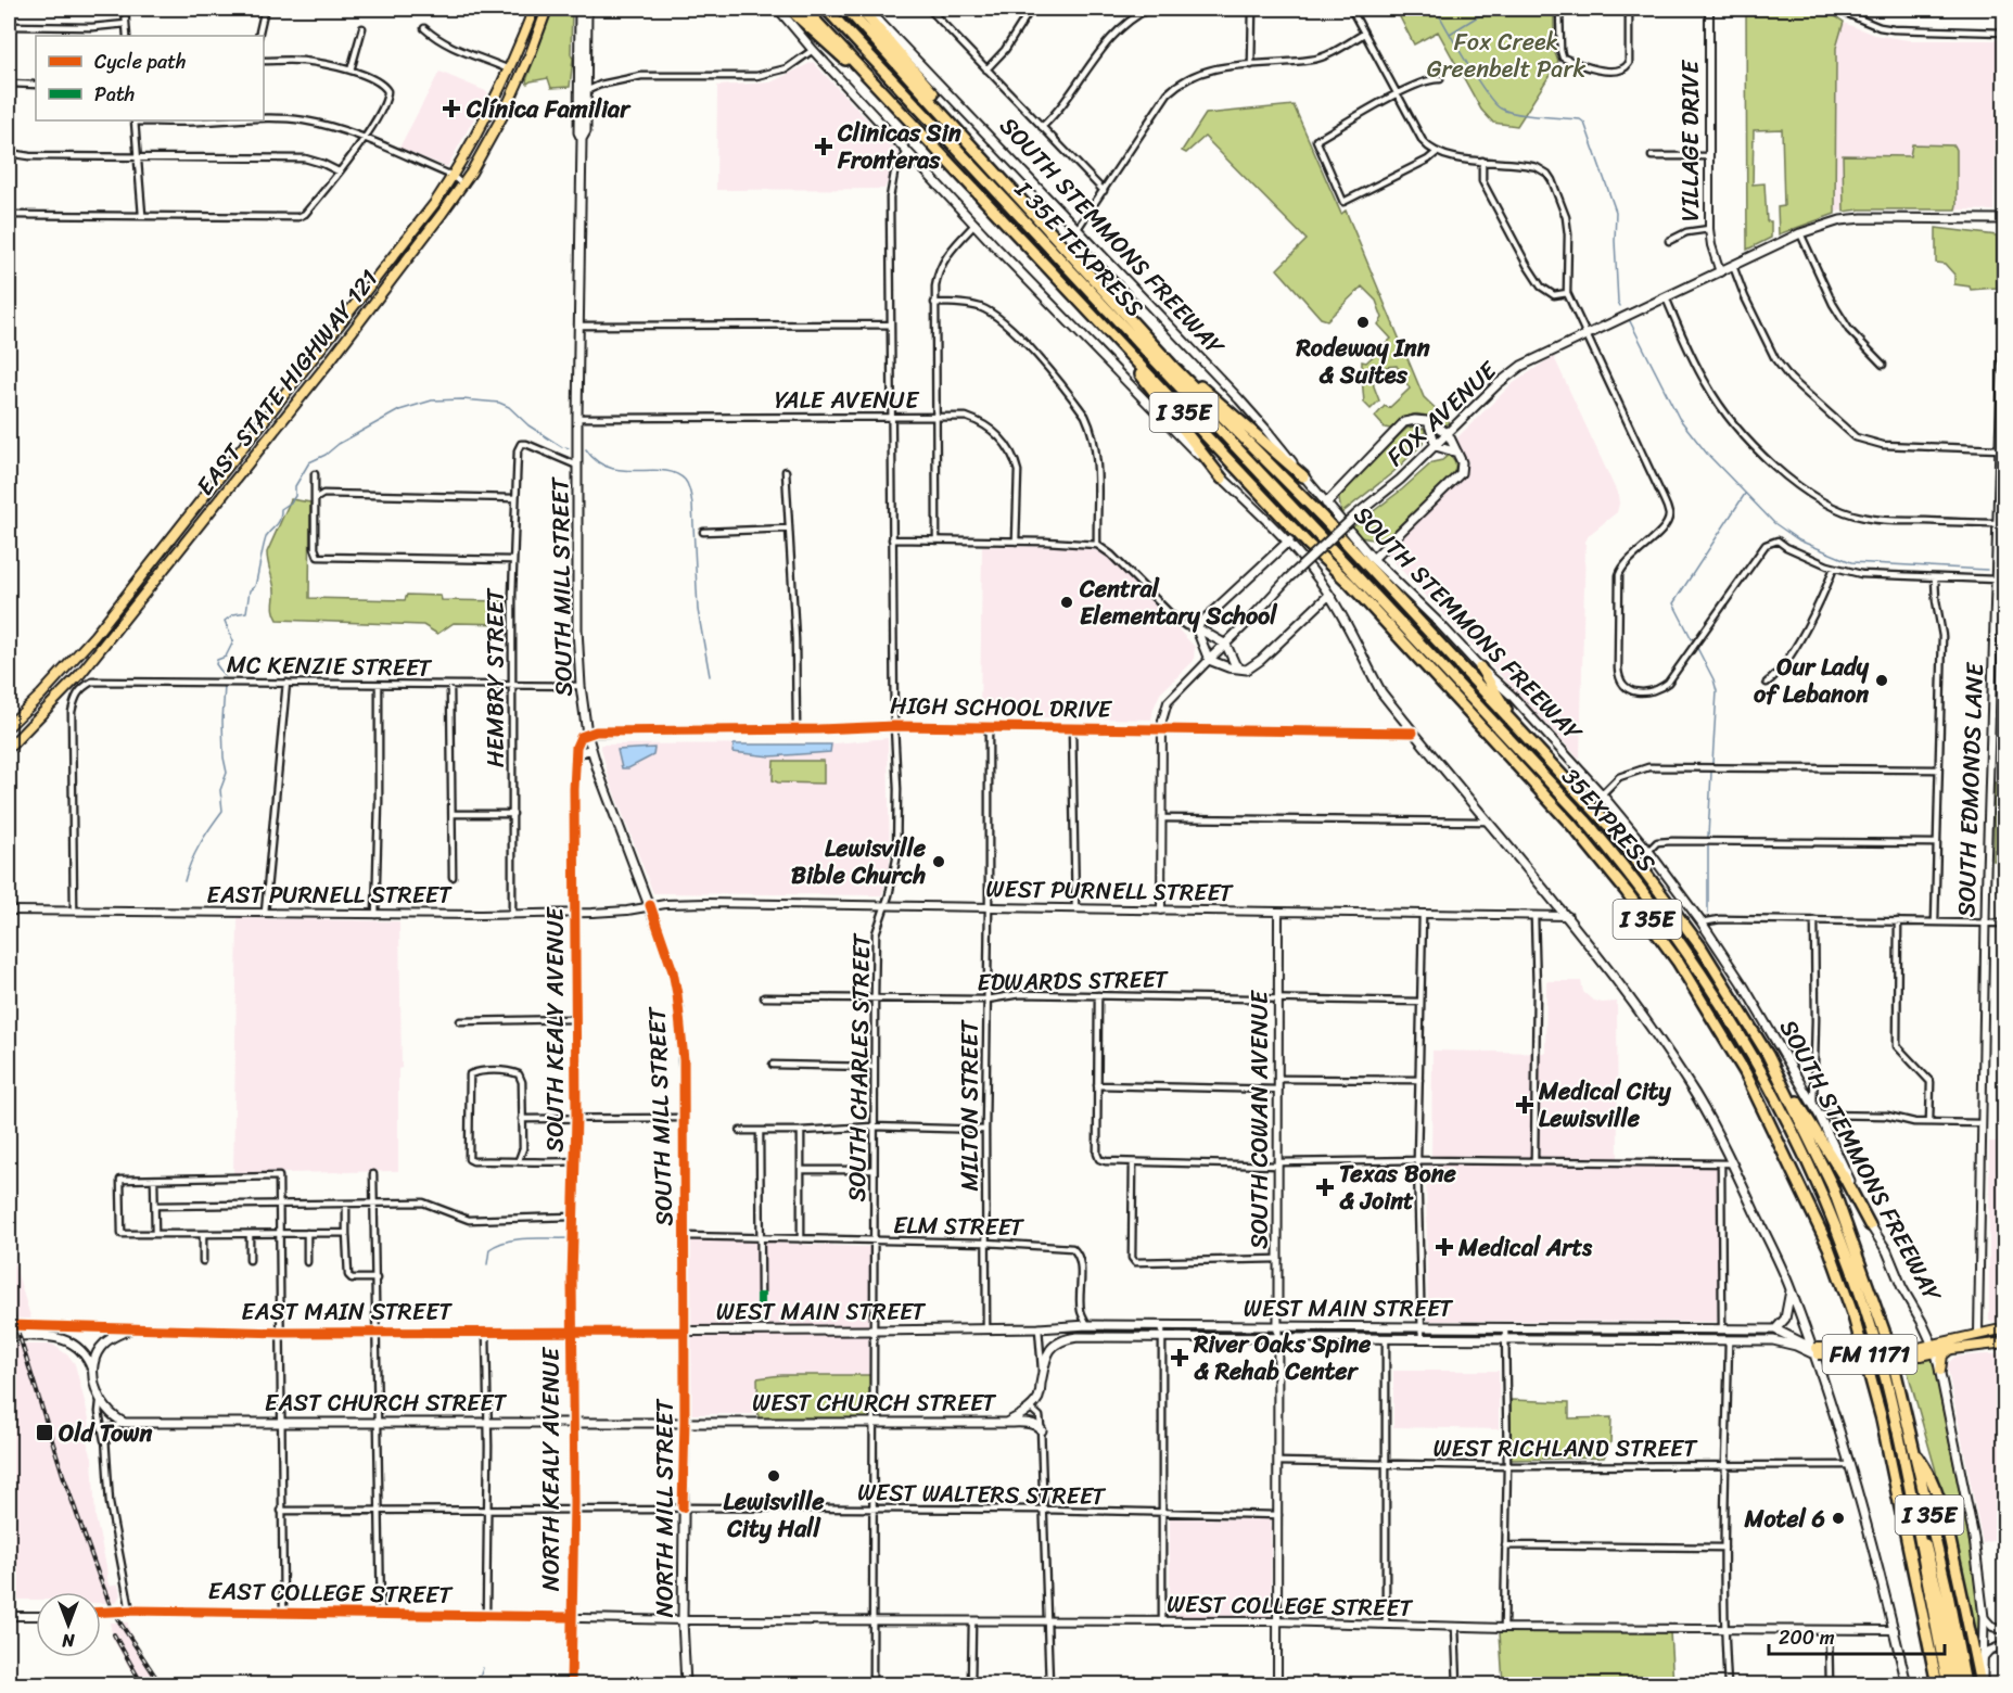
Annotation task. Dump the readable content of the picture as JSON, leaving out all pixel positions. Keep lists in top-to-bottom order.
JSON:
{
  "streets": {
    "highway": [
      "SOUTH STEMMONS FREEWAY",
      "I 35E TEXPRESS",
      "I 35E",
      "35EXPRESS"
    ],
    "main road": [
      "EAST STATE HIGHWAY 121",
      "FOX AVENUE",
      "SOUTH MILL STREET",
      "WEST MAIN STREET",
      "EAST MAIN STREET",
      "FM 1171",
      "EAST CHURCH STREET",
      "WEST CHURCH STREET",
      "NORTH MILL STREET"
    ],
    "street": [
      "VILLAGE DRIVE",
      "YALE AVENUE",
      "MC KENZIE STREET",
      "HEMBRY STREET",
      "HIGH SCHOOL DRIVE",
      "SOUTH EDMONDS LANE",
      "WEST PURNELL STREET",
      "EAST PURNELL STREET",
      "EDWARDS STREET",
      "SOUTH KEALY AVENUE",
      "SOUTH CHARLES STREET",
      "MILTON STREET",
      "SOUTH COWAN AVENUE",
      "ELM STREET",
      "WEST RICHLAND STREET",
      "NORTH KEALY AVENUE",
      "WEST WALTERS STREET",
      "EAST COLLEGE STREET",
      "WEST COLLEGE STREET"
    ]
  },
  "crossings": [
    ["VILLAGE DRIVE", "FOX AVENUE"],
    ["SOUTH STEMMONS FREEWAY", "I 35E"],
    ["SOUTH STEMMONS FREEWAY", "WEST MAIN STREET"],
    ["I 35E TEXPRESS", "35EXPRESS"],
    ["YALE AVENUE", "SOUTH MILL STREET"],
    ["YALE AVENUE", "SOUTH CHARLES STREET"],
    ["FOX AVENUE", "HIGH SCHOOL DRIVE"],
    ["FOX AVENUE", "WEST PURNELL STREET"],
    ["SOUTH MILL STREET", "MC KENZIE STREET"],
    ["SOUTH MILL STREET", "HEMBRY STREET"],
    ["SOUTH MILL STREET", "HIGH SCHOOL DRIVE"],
    ["SOUTH MILL STREET", "WEST PURNELL STREET"],
    ["SOUTH MILL STREET", "EAST PURNELL STREET"],
    ["SOUTH MILL STREET", "SOUTH KEALY AVENUE"],
    ["SOUTH MILL STREET", "ELM STREET"],
    ["SOUTH MILL STREET", "WEST MAIN STREET"],
    ["SOUTH MILL STREET", "EAST MAIN STREET"],
    ["SOUTH MILL STREET", "NORTH MILL STREET"],
    ["MC KENZIE STREET", "HEMBRY STREET"],
    ["MC KENZIE STREET", "EAST PURNELL STREET"],
    ["HEMBRY STREET", "EAST PURNELL STREET"],
    ["HIGH SCHOOL DRIVE", "SOUTH KEALY AVENUE"],
    ["HIGH SCHOOL DRIVE", "SOUTH CHARLES STREET"],
    ["HIGH SCHOOL DRIVE", "MILTON STREET"],
    ["SOUTH EDMONDS LANE", "WEST MAIN STREET"],
    ["WEST PURNELL STREET", "EAST PURNELL STREET"],
    ["WEST PURNELL STREET", "SOUTH CHARLES STREET"],
    ["WEST PURNELL STREET", "MILTON STREET"],
    ["WEST PURNELL STREET", "SOUTH COWAN AVENUE"],
    ["EAST PURNELL STREET", "SOUTH KEALY AVENUE"],
    ["EDWARDS STREET", "SOUTH CHARLES STREET"],
    ["EDWARDS STREET", "MILTON STREET"],
    ["EDWARDS STREET", "SOUTH COWAN AVENUE"],
    ["SOUTH KEALY AVENUE", "EAST MAIN STREET"],
    ["SOUTH KEALY AVENUE", "NORTH KEALY AVENUE"],
    ["SOUTH CHARLES STREET", "ELM STREET"],
    ["SOUTH CHARLES STREET", "WEST MAIN STREET"],
    ["SOUTH CHARLES STREET", "WEST CHURCH STREET"],
    ["SOUTH CHARLES STREET", "WEST WALTERS STREET"],
    ["SOUTH CHARLES STREET", "WEST COLLEGE STREET"],
    ["MILTON STREET", "ELM STREET"],
    ["MILTON STREET", "WEST MAIN STREET"],
    ["SOUTH COWAN AVENUE", "WEST MAIN STREET"],
    ["SOUTH COWAN AVENUE", "WEST RICHLAND STREET"],
    ["SOUTH COWAN AVENUE", "WEST WALTERS STREET"],
    ["SOUTH COWAN AVENUE", "WEST COLLEGE STREET"],
    ["ELM STREET", "WEST MAIN STREET"],
    ["WEST MAIN STREET", "EAST MAIN STREET"],
    ["WEST MAIN STREET", "WEST CHURCH STREET"],
    ["WEST MAIN STREET", "NORTH MILL STREET"],
    ["EAST MAIN STREET", "NORTH KEALY AVENUE"],
    ["EAST MAIN STREET", "NORTH MILL STREET"],
    ["EAST CHURCH STREET", "WEST CHURCH STREET"],
    ["EAST CHURCH STREET", "NORTH KEALY AVENUE"],
    ["EAST CHURCH STREET", "NORTH MILL STREET"],
    ["WEST CHURCH STREET", "NORTH MILL STREET"],
    ["NORTH KEALY AVENUE", "WEST WALTERS STREET"],
    ["NORTH KEALY AVENUE", "EAST COLLEGE STREET"],
    ["WEST WALTERS STREET", "NORTH MILL STREET"],
    ["NORTH MILL STREET", "EAST COLLEGE STREET"],
    ["NORTH MILL STREET", "WEST COLLEGE STREET"],
    ["EAST COLLEGE STREET", "WEST COLLEGE STREET"]
  ],
  "parks": ["Fox Creek Greenbelt Park"],
  "places": {
    "health": [
      "Clínica Familiar",
      "Clinicas Sin Fronteras",
      "Medical City Lewisville",
      "Texas Bone & Joint",
      "Medical Arts",
      "River Oaks Spine & Rehab Center"
    ],
    "other": [
      "Rodeway Inn & Suites",
      "Central Elementary School",
      "Our Lady of Lebanon",
      "Lewisville Bible Church",
      "Lewisville City Hall",
      "Motel 6"
    ],
    "transit": ["Old Town"]
  },
  "legend": ["Cycle path", "Path"],
  "scale_bar": "200 m",
  "north": "bottom"
}
